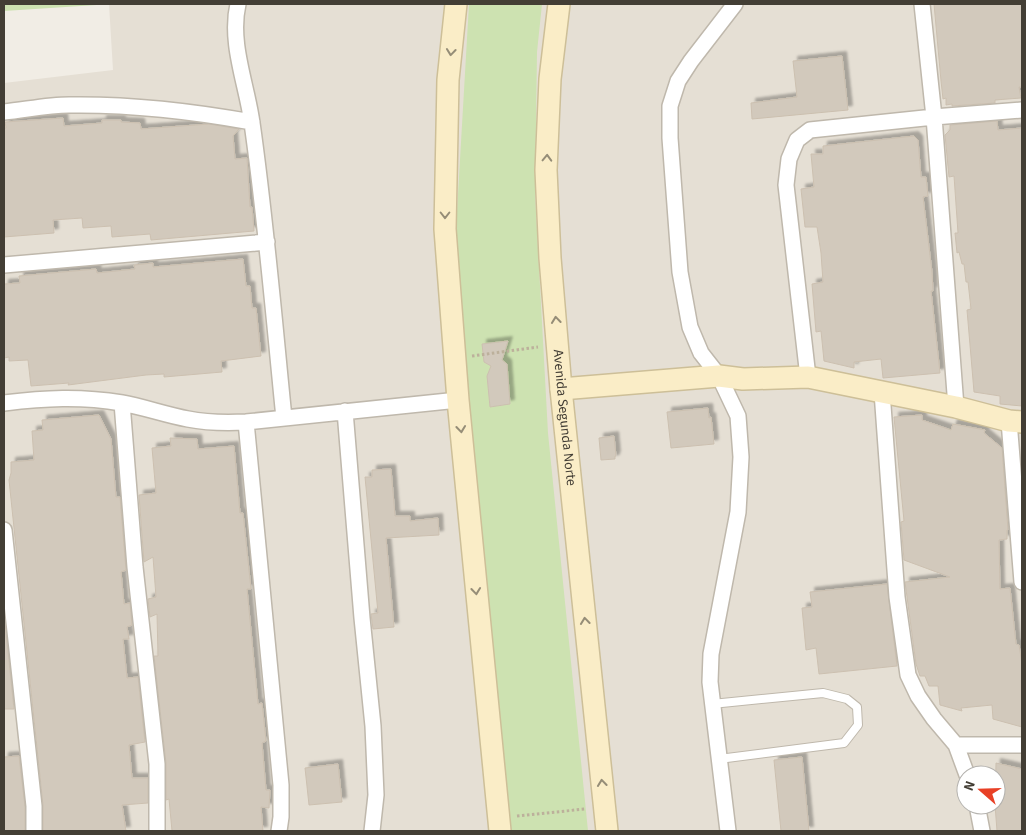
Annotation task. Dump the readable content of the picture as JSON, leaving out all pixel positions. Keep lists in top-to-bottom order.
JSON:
{
  "streets": {
    "main road": ["Avenida Segunda Norte"]
  },
  "north": "left"
}
